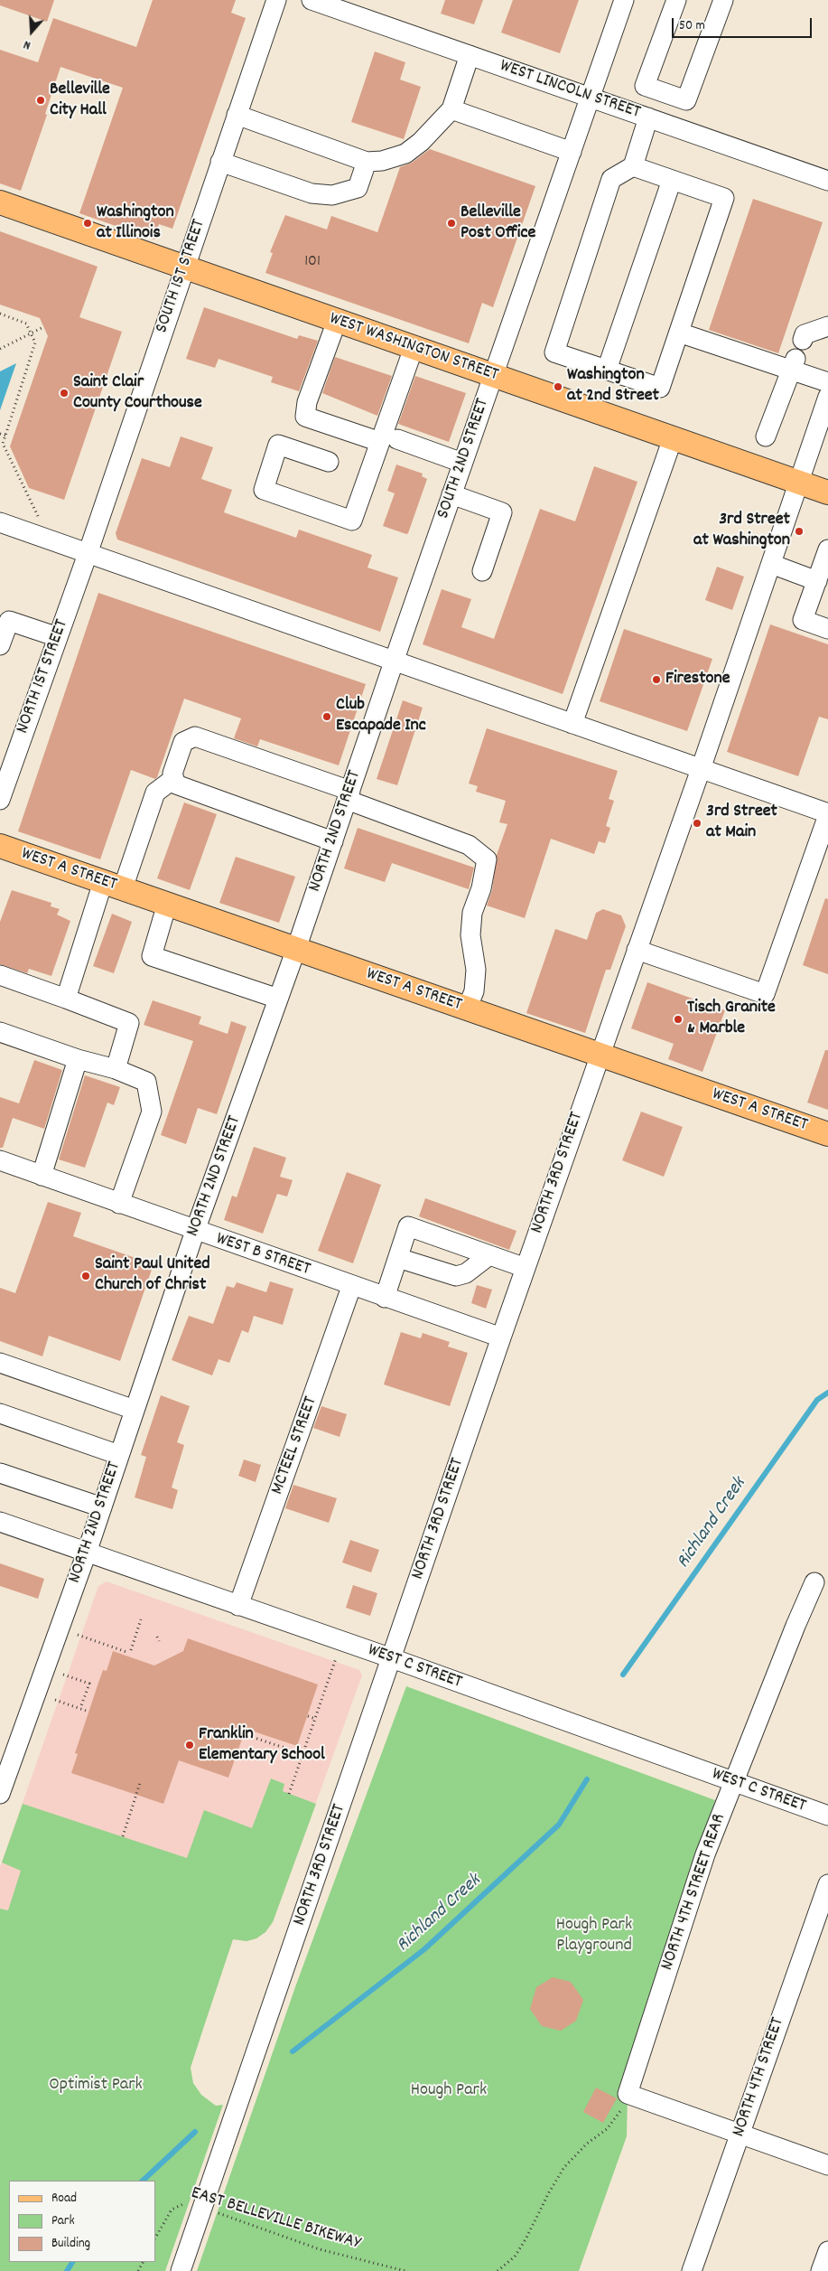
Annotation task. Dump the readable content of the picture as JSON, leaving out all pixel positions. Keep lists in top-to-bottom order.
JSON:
{
  "streets": {
    "main road": ["WEST WASHINGTON STREET", "WEST A STREET"],
    "street": [
      "WEST LINCOLN STREET",
      "SOUTH 1ST STREET",
      "SOUTH 2ND STREET",
      "NORTH 1ST STREET",
      "NORTH 2ND STREET",
      "NORTH 3RD STREET",
      "WEST B STREET",
      "MCTEEL STREET",
      "WEST C STREET",
      "NORTH 4TH STREET REAR",
      "NORTH 4TH STREET"
    ],
    "path": ["EAST BELLEVILLE BIKEWAY"]
  },
  "crossings": [
    ["WEST LINCOLN STREET", "SOUTH 2ND STREET"],
    ["SOUTH 1ST STREET", "WEST WASHINGTON STREET"],
    ["SOUTH 1ST STREET", "NORTH 1ST STREET"],
    ["WEST WASHINGTON STREET", "SOUTH 2ND STREET"],
    ["WEST WASHINGTON STREET", "NORTH 3RD STREET"],
    ["SOUTH 2ND STREET", "NORTH 2ND STREET"],
    ["NORTH 2ND STREET", "WEST A STREET"],
    ["NORTH 2ND STREET", "WEST B STREET"],
    ["NORTH 2ND STREET", "WEST C STREET"],
    ["WEST A STREET", "NORTH 3RD STREET"],
    ["NORTH 3RD STREET", "WEST B STREET"],
    ["NORTH 3RD STREET", "WEST C STREET"],
    ["NORTH 3RD STREET", "EAST BELLEVILLE BIKEWAY"],
    ["WEST B STREET", "MCTEEL STREET"],
    ["MCTEEL STREET", "WEST C STREET"],
    ["WEST C STREET", "NORTH 4TH STREET REAR"]
  ],
  "water": ["Richland Creek"],
  "parks": ["Hough Park Playground", "Optimist Park", "Hough Park"],
  "places": [
    "Belleville City Hall",
    "Washington at Illinois",
    "Belleville Post Office",
    "Washington at 2nd Street",
    "Saint Clair County Courthouse",
    "3rd Street at Washington",
    "Firestone",
    "Club Escapade Inc",
    "3rd Street at Main",
    "Tisch Granite & Marble",
    "Saint Paul United Church of Christ",
    "Franklin Elementary School"
  ],
  "house_numbers": ["101"],
  "legend": ["Road", "Park", "Building"],
  "scale_bar": "50 m",
  "north": "bottom"
}
